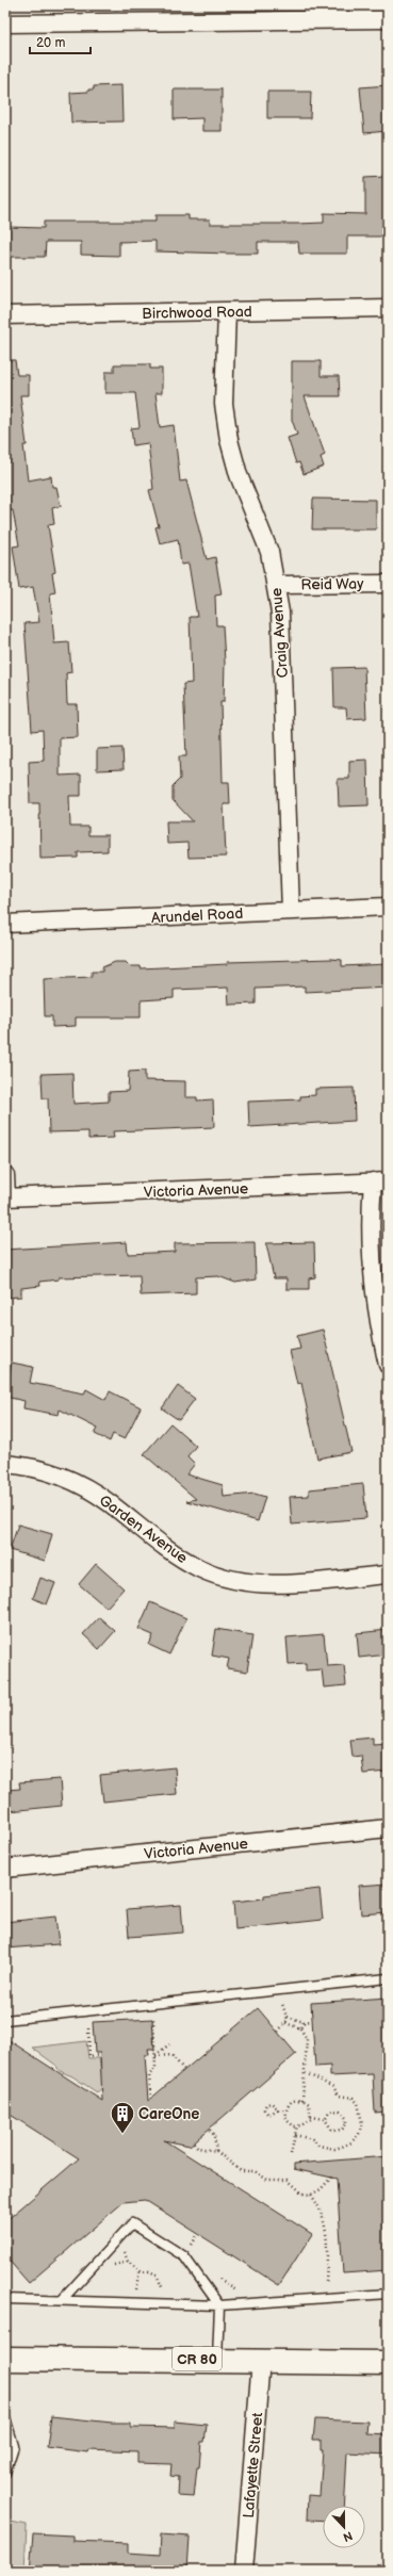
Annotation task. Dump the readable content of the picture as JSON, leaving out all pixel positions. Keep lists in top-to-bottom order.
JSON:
{
  "streets": {
    "main road": ["CR 80"],
    "street": [
      "Birchwood Road",
      "Reid Way",
      "Craig Avenue",
      "Arundel Road",
      "Victoria Avenue",
      "Garden Avenue",
      "Lafayette Street"
    ]
  },
  "crossings": [
    ["Birchwood Road", "Craig Avenue"],
    ["Reid Way", "Craig Avenue"],
    ["Craig Avenue", "Arundel Road"],
    ["CR 80", "Lafayette Street"]
  ],
  "places": {
    "building": ["CareOne"]
  },
  "scale_bar": "20 m",
  "north": "bottom"
}
